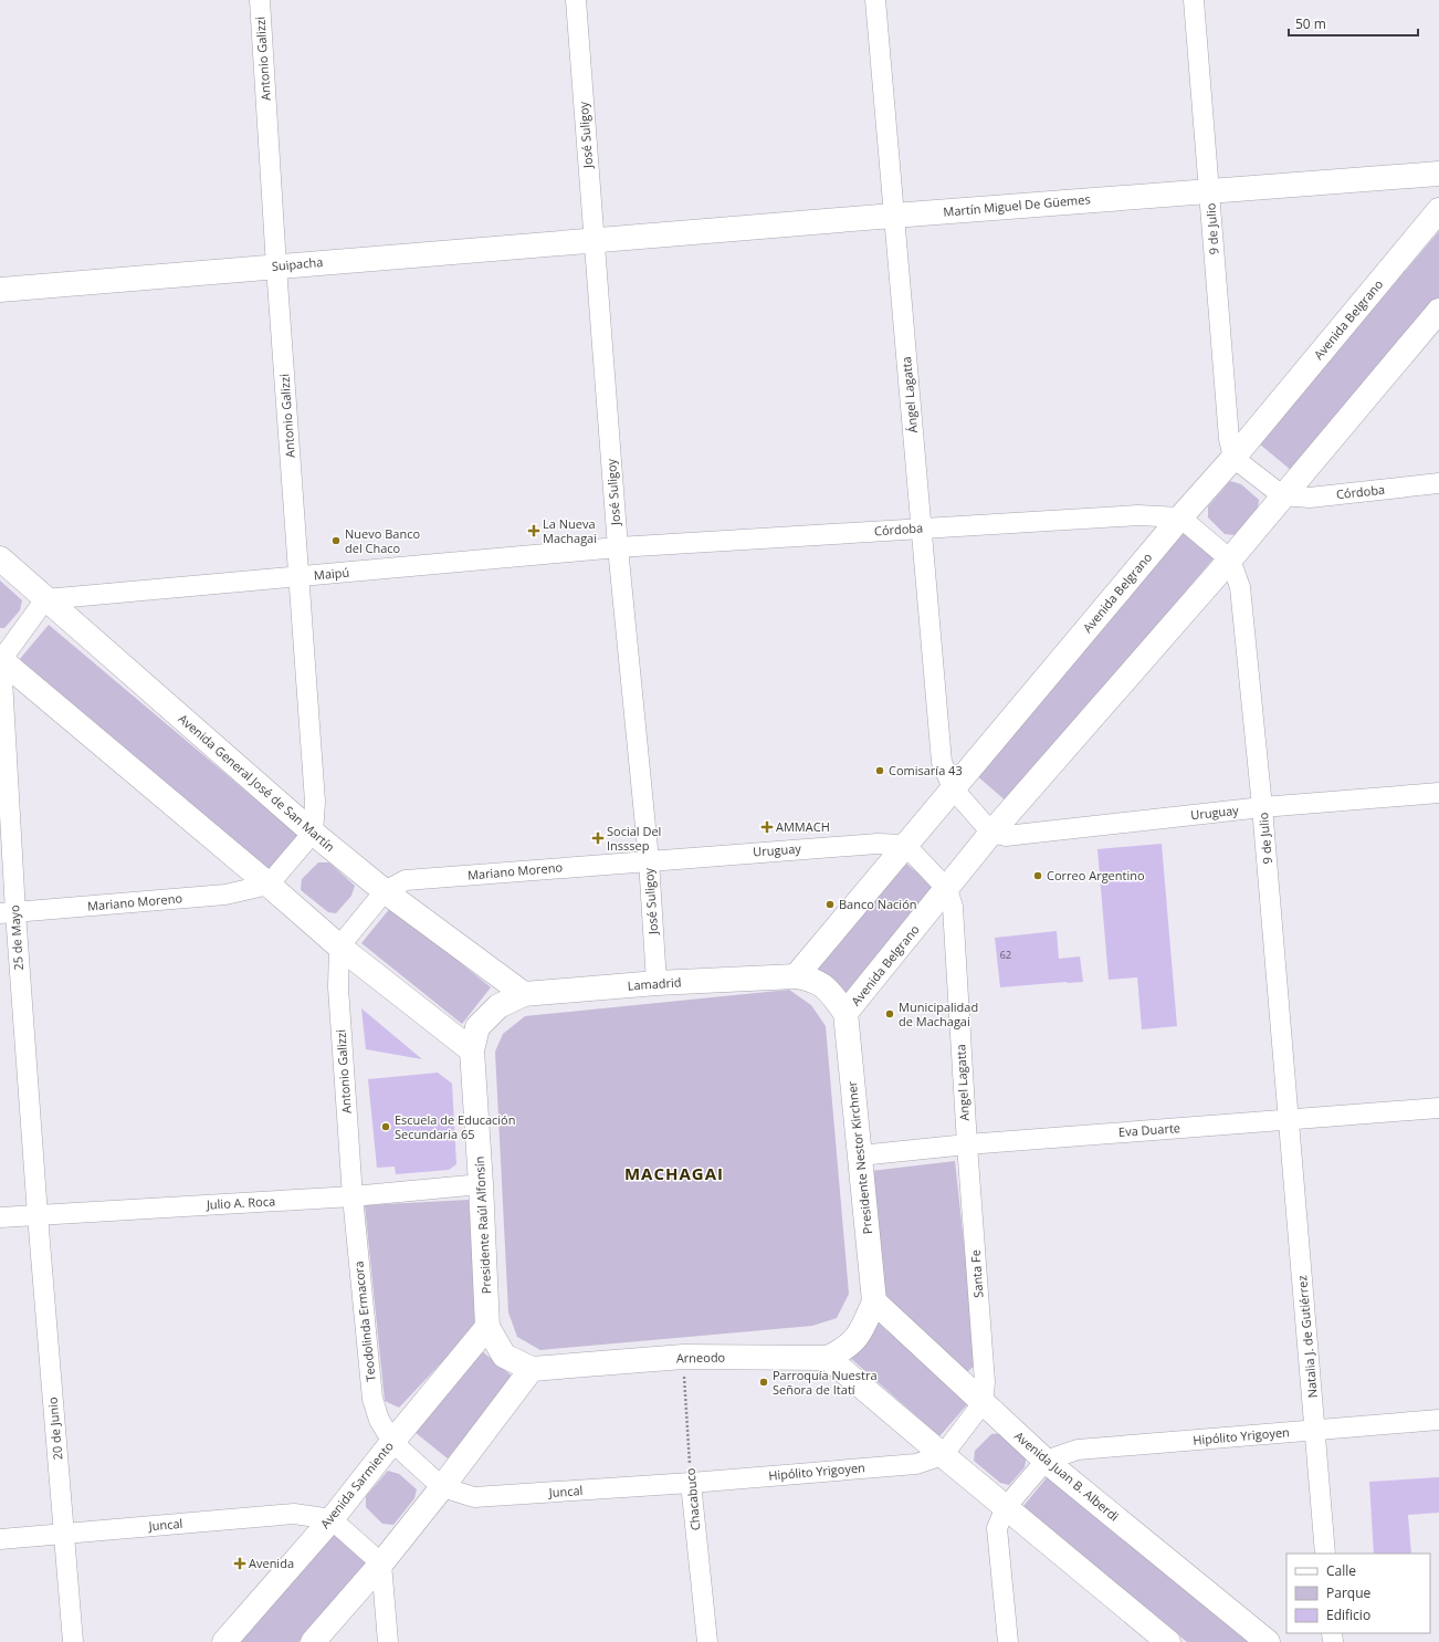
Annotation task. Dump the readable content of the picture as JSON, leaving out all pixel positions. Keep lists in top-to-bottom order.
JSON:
{
  "streets": {
    "street": [
      "Antonio Galizzi",
      "José Suligoy",
      "Martín Miguel De Güemes",
      "9 de Julio",
      "Suipacha",
      "Avenida Belgrano",
      "Ángel Lagatta",
      "Córdoba",
      "Maipú",
      "Avenida General José de San Martín",
      "Uruguay",
      "Mariano Moreno",
      "25 de Mayo",
      "Lamadrid",
      "Angel Lagatta",
      "Eva Duarte",
      "Presidente Nestor Kirchner",
      "Julio A. Roca",
      "Presidente Raúl Alfonsín",
      "Santa Fe",
      "Teodolinda Ermacora",
      "Natalia J. de Gutiérrez",
      "Arneodo",
      "20 de Junio",
      "Hipólito Yrigoyen",
      "Avenida Juan B. Alberdi",
      "Avenida Sarmiento",
      "Juncal",
      "Chacabuco"
    ]
  },
  "crossings": [
    ["Antonio Galizzi", "Suipacha"],
    ["Antonio Galizzi", "Maipú"],
    ["Antonio Galizzi", "Avenida General José de San Martín"],
    ["Antonio Galizzi", "Julio A. Roca"],
    ["Antonio Galizzi", "Teodolinda Ermacora"],
    ["José Suligoy", "Martín Miguel De Güemes"],
    ["José Suligoy", "Suipacha"],
    ["José Suligoy", "Córdoba"],
    ["José Suligoy", "Maipú"],
    ["José Suligoy", "Uruguay"],
    ["José Suligoy", "Mariano Moreno"],
    ["José Suligoy", "Lamadrid"],
    ["Martín Miguel De Güemes", "9 de Julio"],
    ["Martín Miguel De Güemes", "Suipacha"],
    ["Martín Miguel De Güemes", "Ángel Lagatta"],
    ["9 de Julio", "Avenida Belgrano"],
    ["9 de Julio", "Uruguay"],
    ["9 de Julio", "Eva Duarte"],
    ["9 de Julio", "Natalia J. de Gutiérrez"],
    ["Avenida Belgrano", "Ángel Lagatta"],
    ["Avenida Belgrano", "Córdoba"],
    ["Avenida Belgrano", "Uruguay"],
    ["Avenida Belgrano", "Lamadrid"],
    ["Avenida Belgrano", "Angel Lagatta"],
    ["Avenida Belgrano", "Presidente Nestor Kirchner"],
    ["Ángel Lagatta", "Córdoba"],
    ["Córdoba", "Maipú"],
    ["Maipú", "Avenida General José de San Martín"],
    ["Avenida General José de San Martín", "Mariano Moreno"],
    ["Avenida General José de San Martín", "Lamadrid"],
    ["Uruguay", "Mariano Moreno"],
    ["Mariano Moreno", "25 de Mayo"],
    ["25 de Mayo", "Julio A. Roca"],
    ["25 de Mayo", "20 de Junio"],
    ["Lamadrid", "Presidente Nestor Kirchner"],
    ["Lamadrid", "Presidente Raúl Alfonsín"],
    ["Angel Lagatta", "Eva Duarte"],
    ["Angel Lagatta", "Santa Fe"],
    ["Eva Duarte", "Presidente Nestor Kirchner"],
    ["Eva Duarte", "Santa Fe"],
    ["Eva Duarte", "Natalia J. de Gutiérrez"],
    ["Presidente Nestor Kirchner", "Arneodo"],
    ["Presidente Nestor Kirchner", "Avenida Juan B. Alberdi"],
    ["Julio A. Roca", "Presidente Raúl Alfonsín"],
    ["Julio A. Roca", "Teodolinda Ermacora"],
    ["Julio A. Roca", "20 de Junio"],
    ["Presidente Raúl Alfonsín", "Arneodo"],
    ["Presidente Raúl Alfonsín", "Avenida Sarmiento"],
    ["Santa Fe", "Avenida Juan B. Alberdi"],
    ["Teodolinda Ermacora", "Avenida Sarmiento"],
    ["Teodolinda Ermacora", "Juncal"],
    ["Natalia J. de Gutiérrez", "Hipólito Yrigoyen"],
    ["Arneodo", "Chacabuco"],
    ["20 de Junio", "Juncal"],
    ["Hipólito Yrigoyen", "Avenida Juan B. Alberdi"],
    ["Hipólito Yrigoyen", "Juncal"],
    ["Hipólito Yrigoyen", "Chacabuco"],
    ["Avenida Sarmiento", "Juncal"],
    ["Juncal", "Chacabuco"]
  ],
  "districts": ["MACHAGAI"],
  "places": {
    "health": [
      "La Nueva Machagai",
      "AMMACH",
      "Social Del Insssep",
      "Avenida"
    ],
    "other": [
      "Nuevo Banco del Chaco",
      "Comisaría 43",
      "Correo Argentino",
      "Banco Nación",
      "Municipalidad de Machagai",
      "Escuela de Educación Secundaria 65",
      "Parroquía Nuestra Señora de Itatí"
    ]
  },
  "house_numbers": ["62"],
  "legend": ["Calle", "Parque", "Edificio"],
  "scale_bar": "50 m"
}
